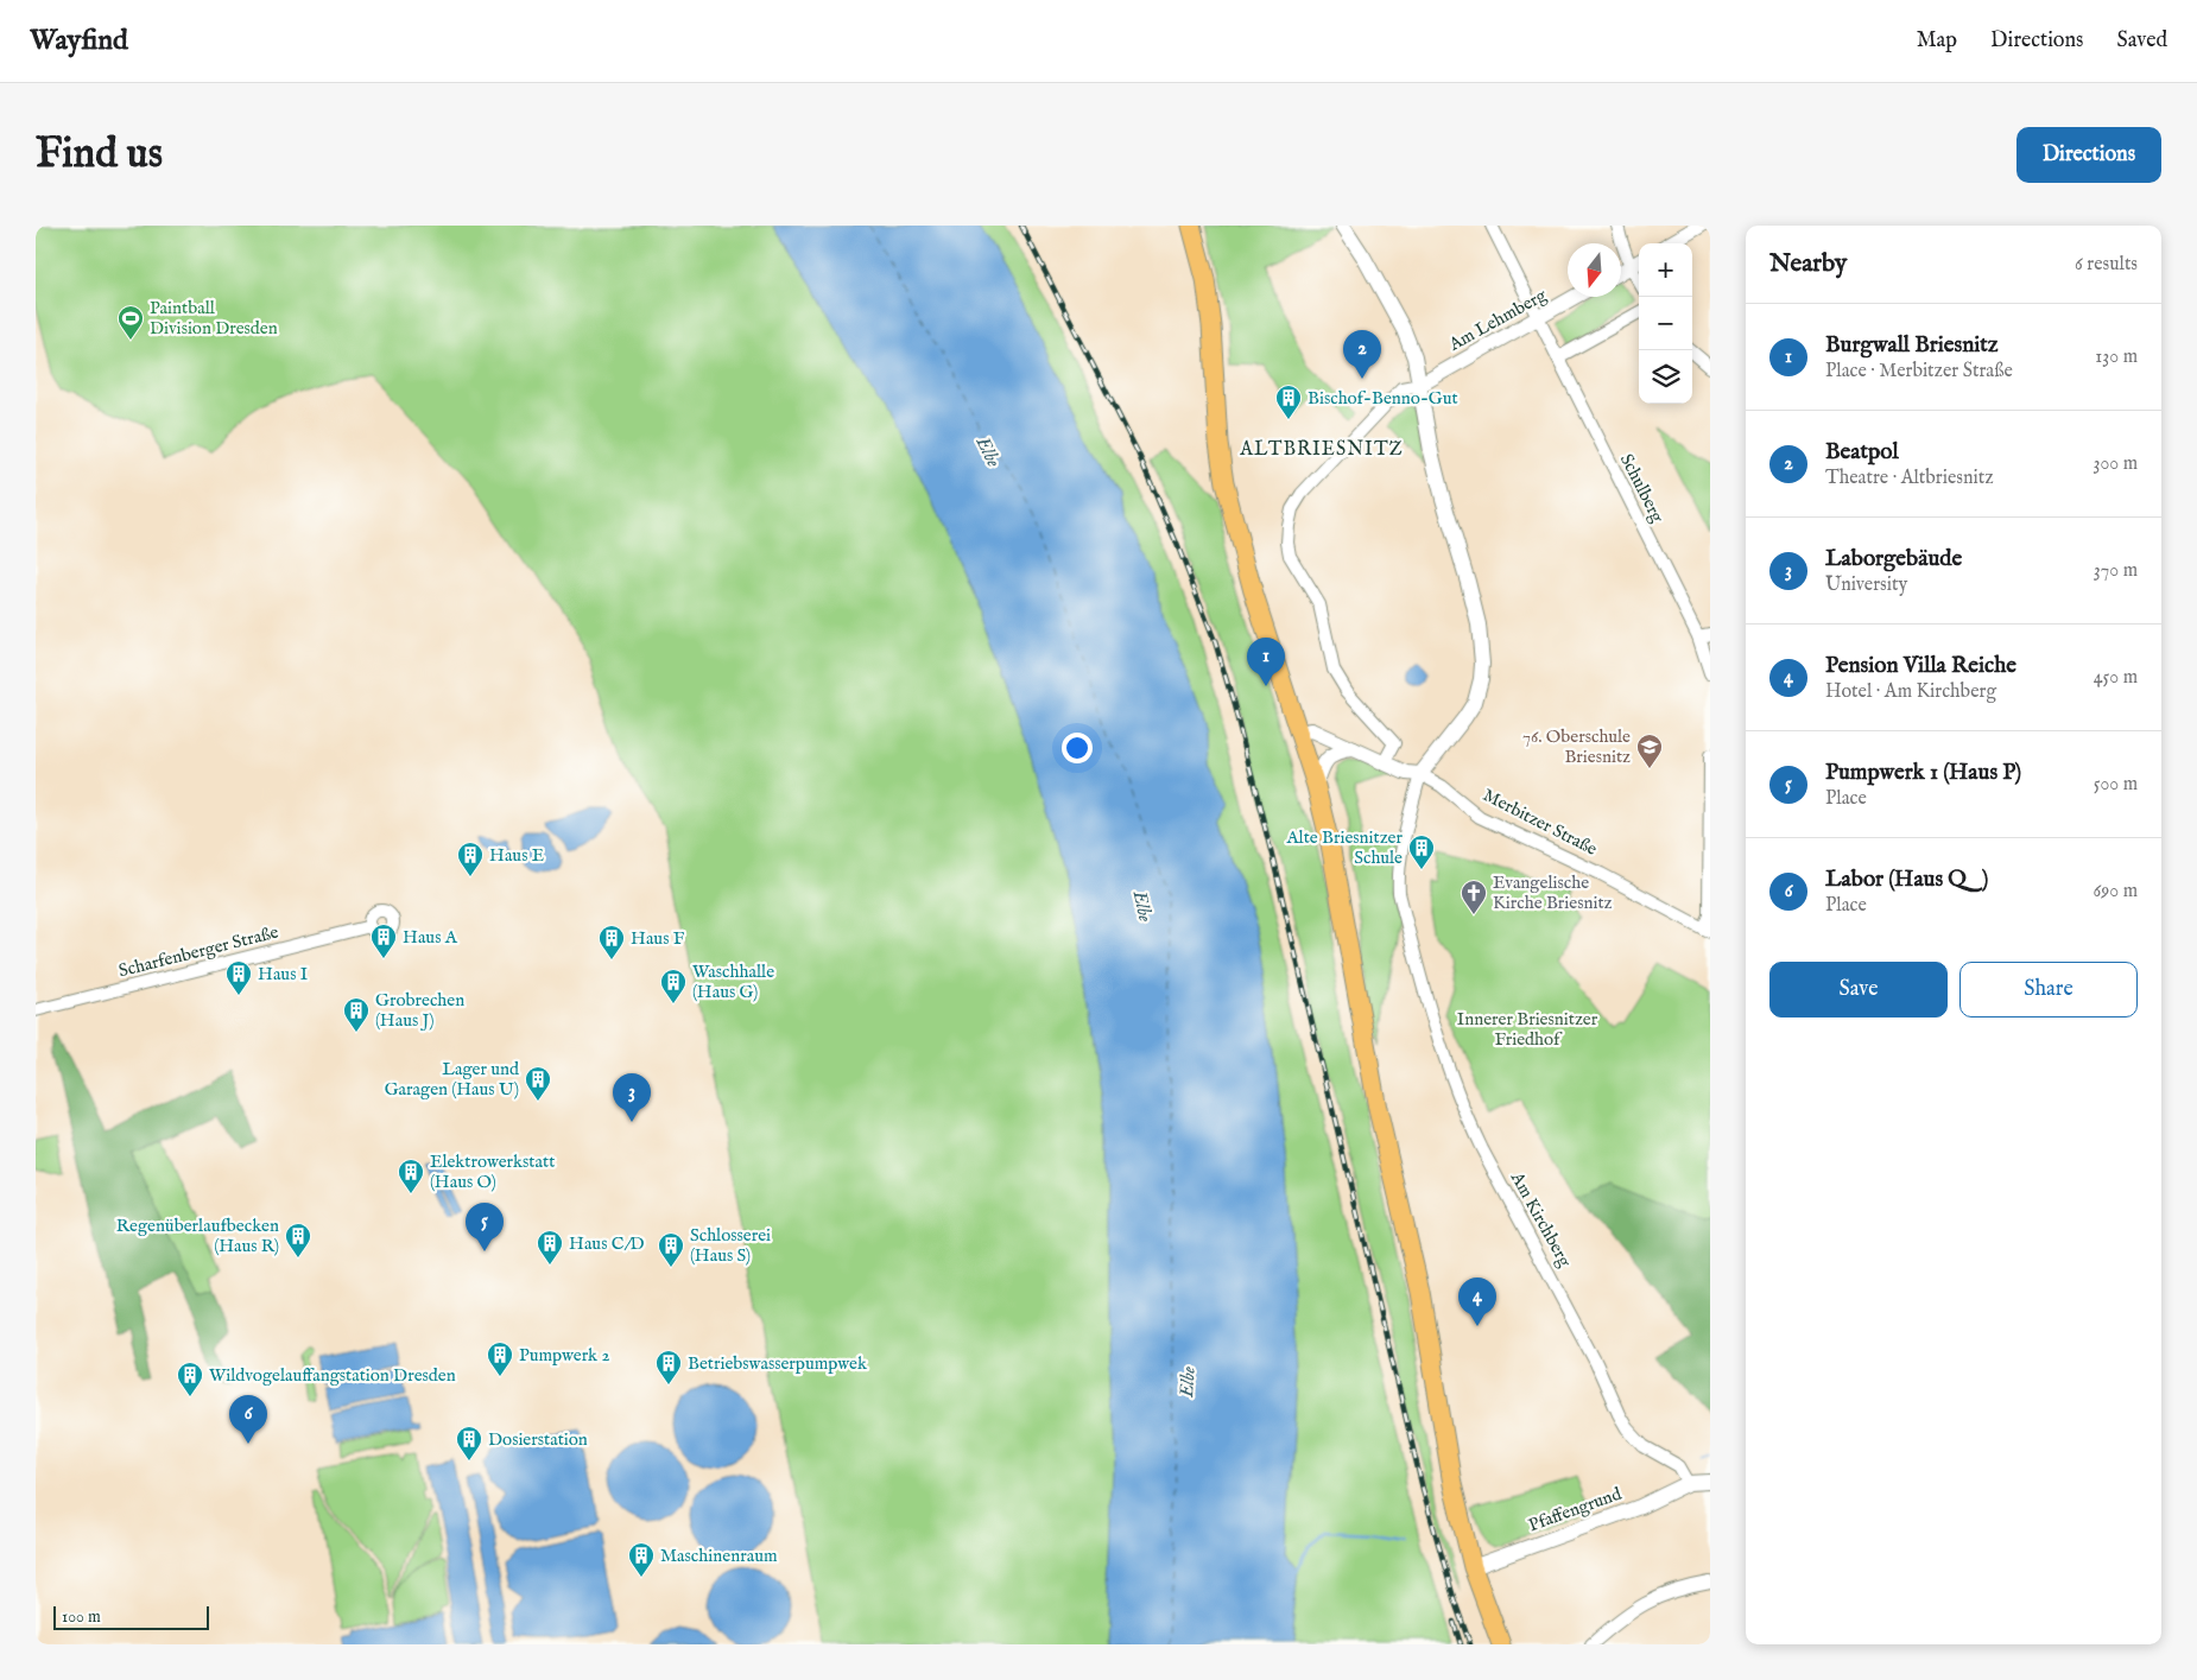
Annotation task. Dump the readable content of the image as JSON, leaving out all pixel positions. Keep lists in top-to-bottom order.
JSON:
{
  "streets": {
    "street": [
      "Am Lehmberg",
      "Schulberg",
      "Merbitzer Straße",
      "Scharfenberger Straße",
      "Am Kirchberg",
      "Pfaffengrund"
    ]
  },
  "crossings": [
    ["Am Lehmberg", "Schulberg"],
    ["Merbitzer Straße", "Am Kirchberg"],
    ["Am Kirchberg", "Pfaffengrund"]
  ],
  "districts": ["ALTBRIESNITZ"],
  "water": ["Elbe"],
  "parks": ["Innerer Briesnitzer Friedhof"],
  "places": {
    "sports": ["Paintball Division Dresden"],
    "building": [
      "Bischof-Benno-Gut",
      "Alte Briesnitzer Schule",
      "Haus E",
      "Haus A",
      "Haus F",
      "Haus I",
      "Waschhalle (Haus G)",
      "Grobrechen (Haus J)",
      "Lager und Garagen (Haus U)",
      "Elektrowerkstatt (Haus O)",
      "Regenüberlaufbecken (Haus R)",
      "Haus C/D",
      "Schlosserei (Haus S)",
      "Pumpwerk 2",
      "Betriebswasserpumpwek",
      "Wildvogelauffangstation Dresden",
      "Dosierstation",
      "Maschinenraum"
    ],
    "school or university": ["76. Oberschule Briesnitz"],
    "church": ["Evangelische Kirche Briesnitz"]
  },
  "scale_bar": "100 m",
  "north": "bottom",
  "page": {
    "header": "Wayfind",
    "nav": ["Map", "Directions", "Saved"],
    "buttons": [
      "Directions",
      ["Save", "Share"]
    ],
    "title": "Find us",
    "heading": ["Nearby", "6 results"],
    "map_buttons": ["+", "−"],
    "list": [
      {
        "mark": "1",
        "name": "Burgwall Briesnitz",
        "note": "Place · Merbitzer Straße",
        "value": "130 m"
      },
      {
        "mark": "2",
        "name": "Beatpol",
        "note": "Theatre · Altbriesnitz",
        "value": "300 m"
      },
      {
        "mark": "3",
        "name": "Laborgebäude",
        "note": "University",
        "value": "370 m"
      },
      {
        "mark": "4",
        "name": "Pension Villa Reiche",
        "note": "Hotel · Am Kirchberg",
        "value": "450 m"
      },
      {
        "mark": "5",
        "name": "Pumpwerk 1 (Haus P)",
        "note": "Place",
        "value": "500 m"
      },
      {
        "mark": "6",
        "name": "Labor (Haus Q)",
        "note": "Place",
        "value": "690 m"
      }
    ],
    "pins": [
      "2",
      "1",
      "3",
      "5",
      "4",
      "6"
    ],
    "scale": "100 m"
  }
}
